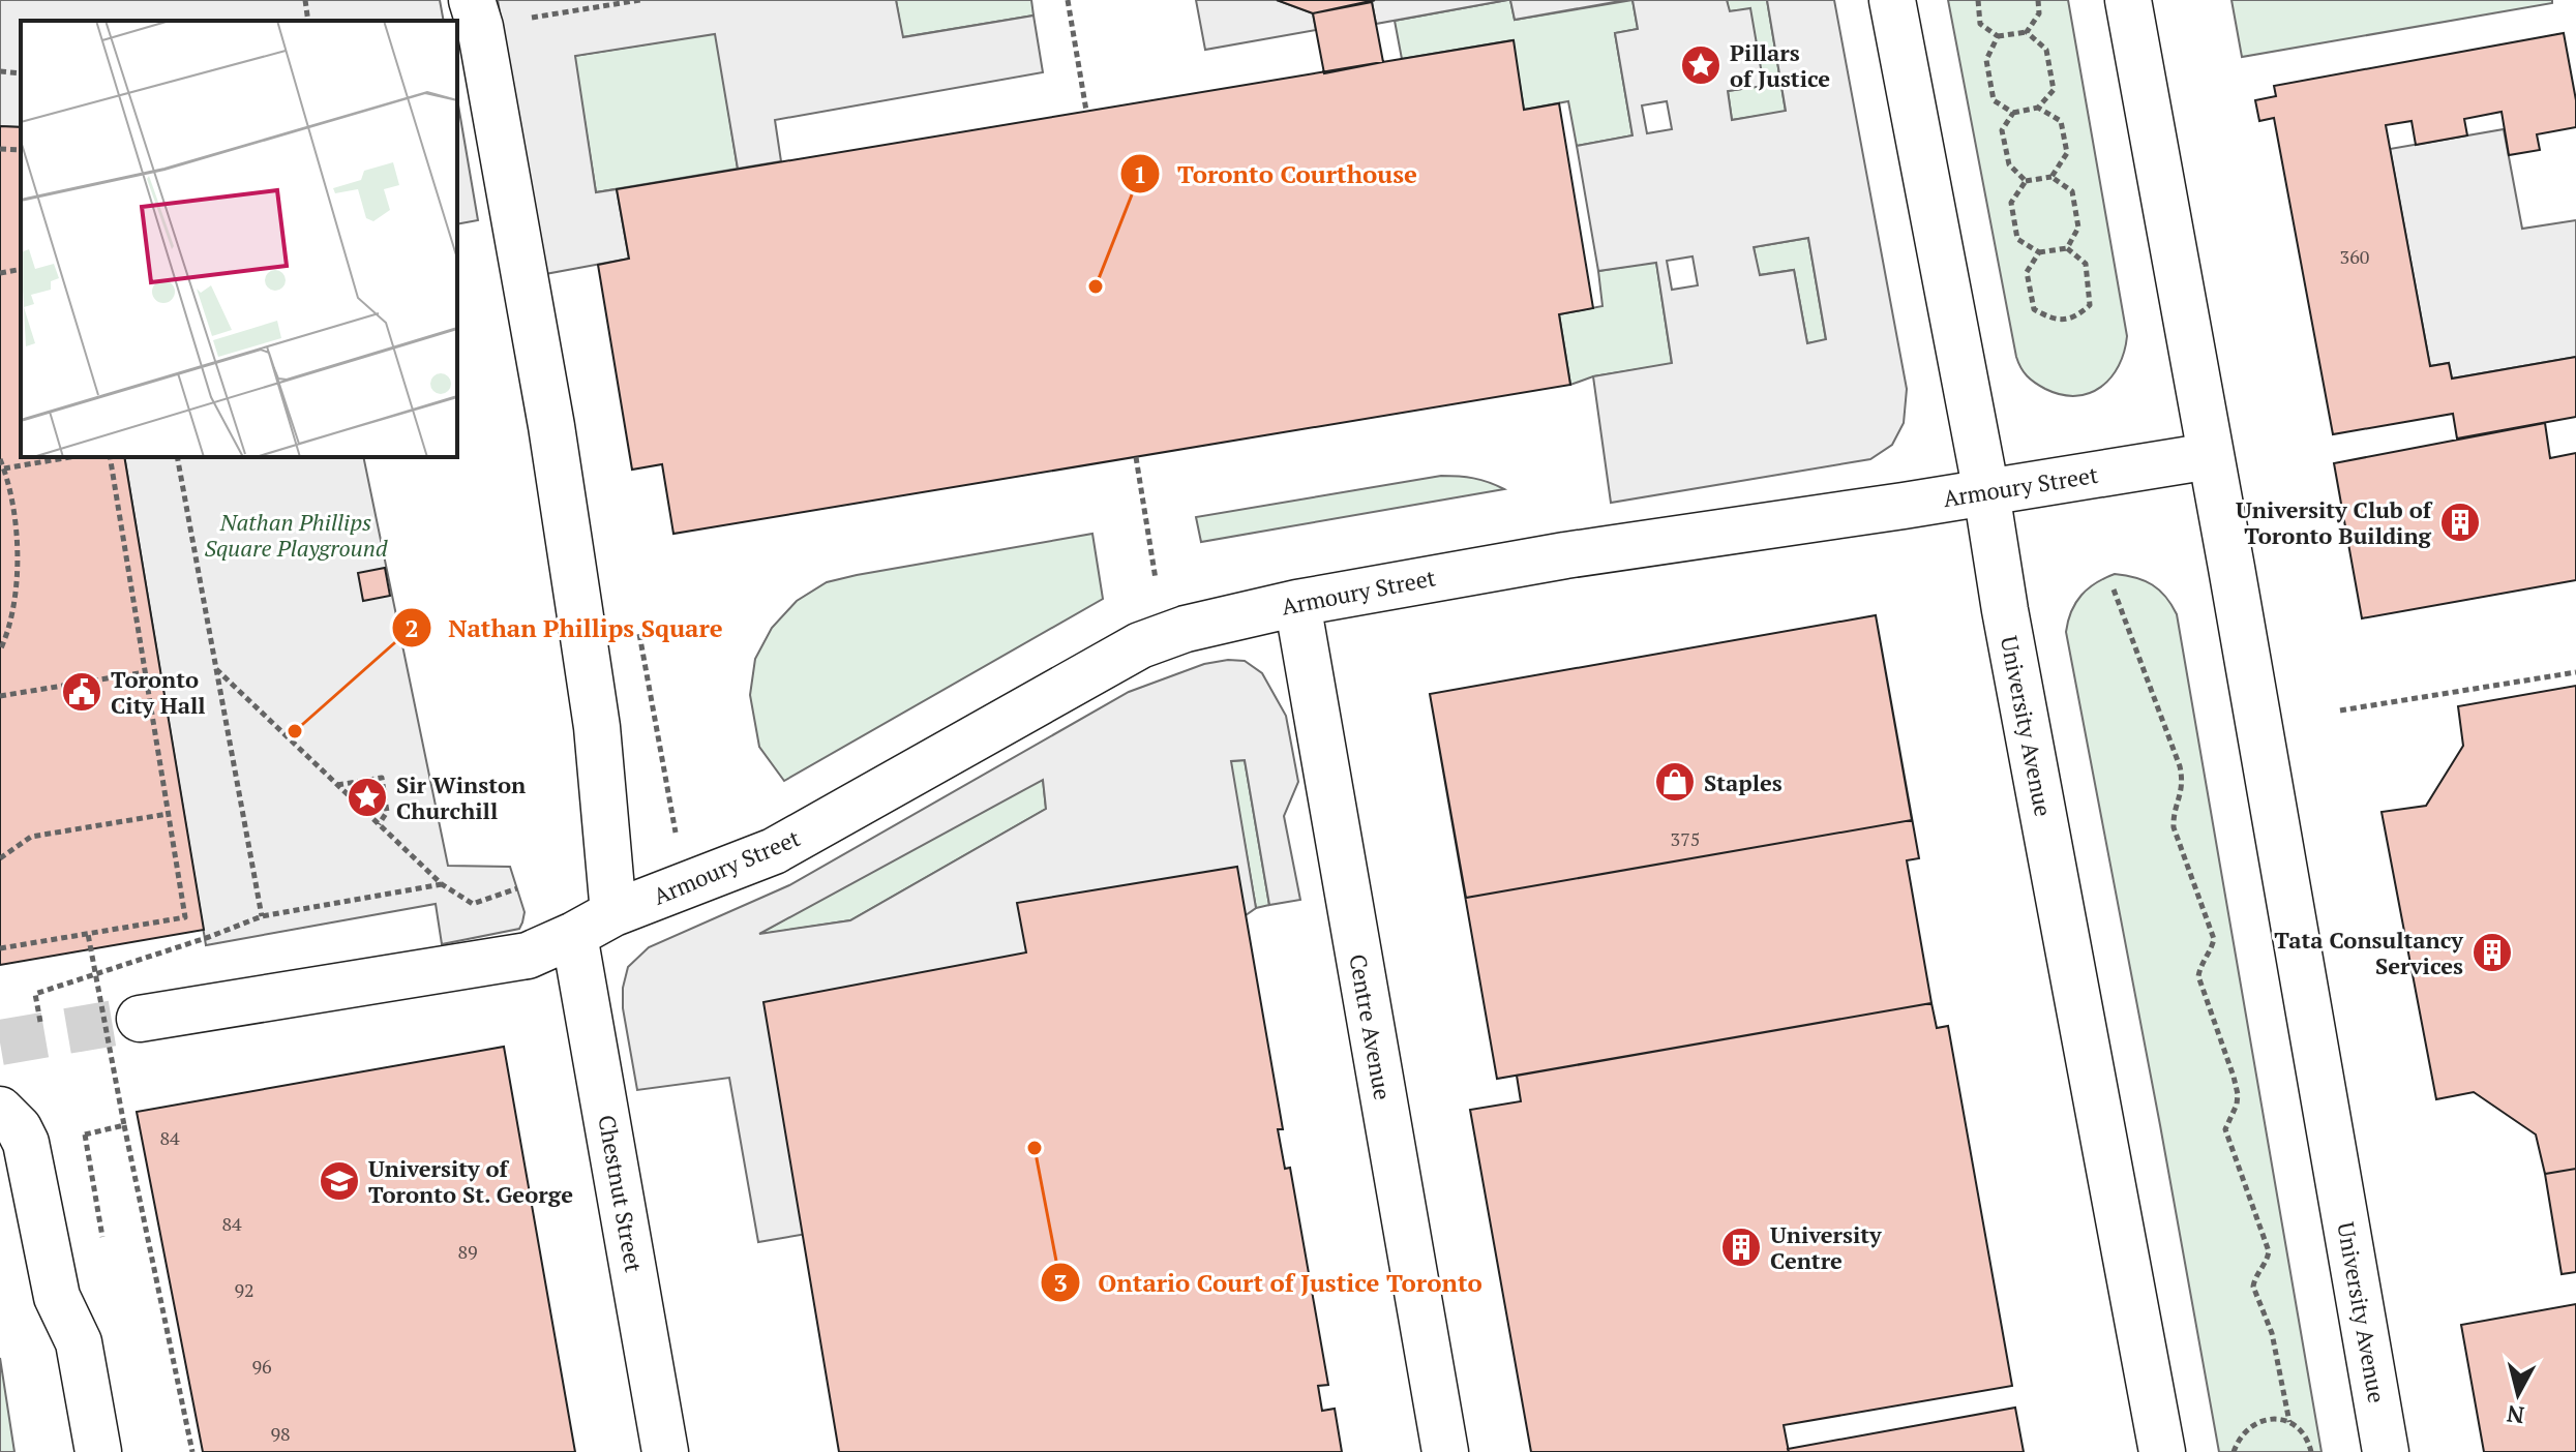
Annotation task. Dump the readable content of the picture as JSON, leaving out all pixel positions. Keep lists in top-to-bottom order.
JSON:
{
  "streets": {
    "street": [
      "Armoury Street",
      "University Avenue",
      "Centre Avenue",
      "Chestnut Street"
    ]
  },
  "crossings": [
    ["Armoury Street", "University Avenue"],
    ["Armoury Street", "Centre Avenue"],
    ["Armoury Street", "Chestnut Street"]
  ],
  "parks": ["Nathan Phillips Square Playground"],
  "places": {
    "place": ["Pillars of Justice", "Sir Winston Churchill"],
    "other": ["Toronto Courthouse", "Nathan Phillips Square", "Ontario Court of Justice Toronto"],
    "building": ["University Club of Toronto Building", "Tata Consultancy Services", "University Centre"],
    "public building": ["Toronto City Hall"],
    "shop": ["Staples"],
    "school or university": ["University of Toronto St. George"]
  },
  "house_numbers": [
    "360",
    "375",
    "84",
    "84",
    "89",
    "92",
    "96",
    "98"
  ],
  "north": "bottom"
}
